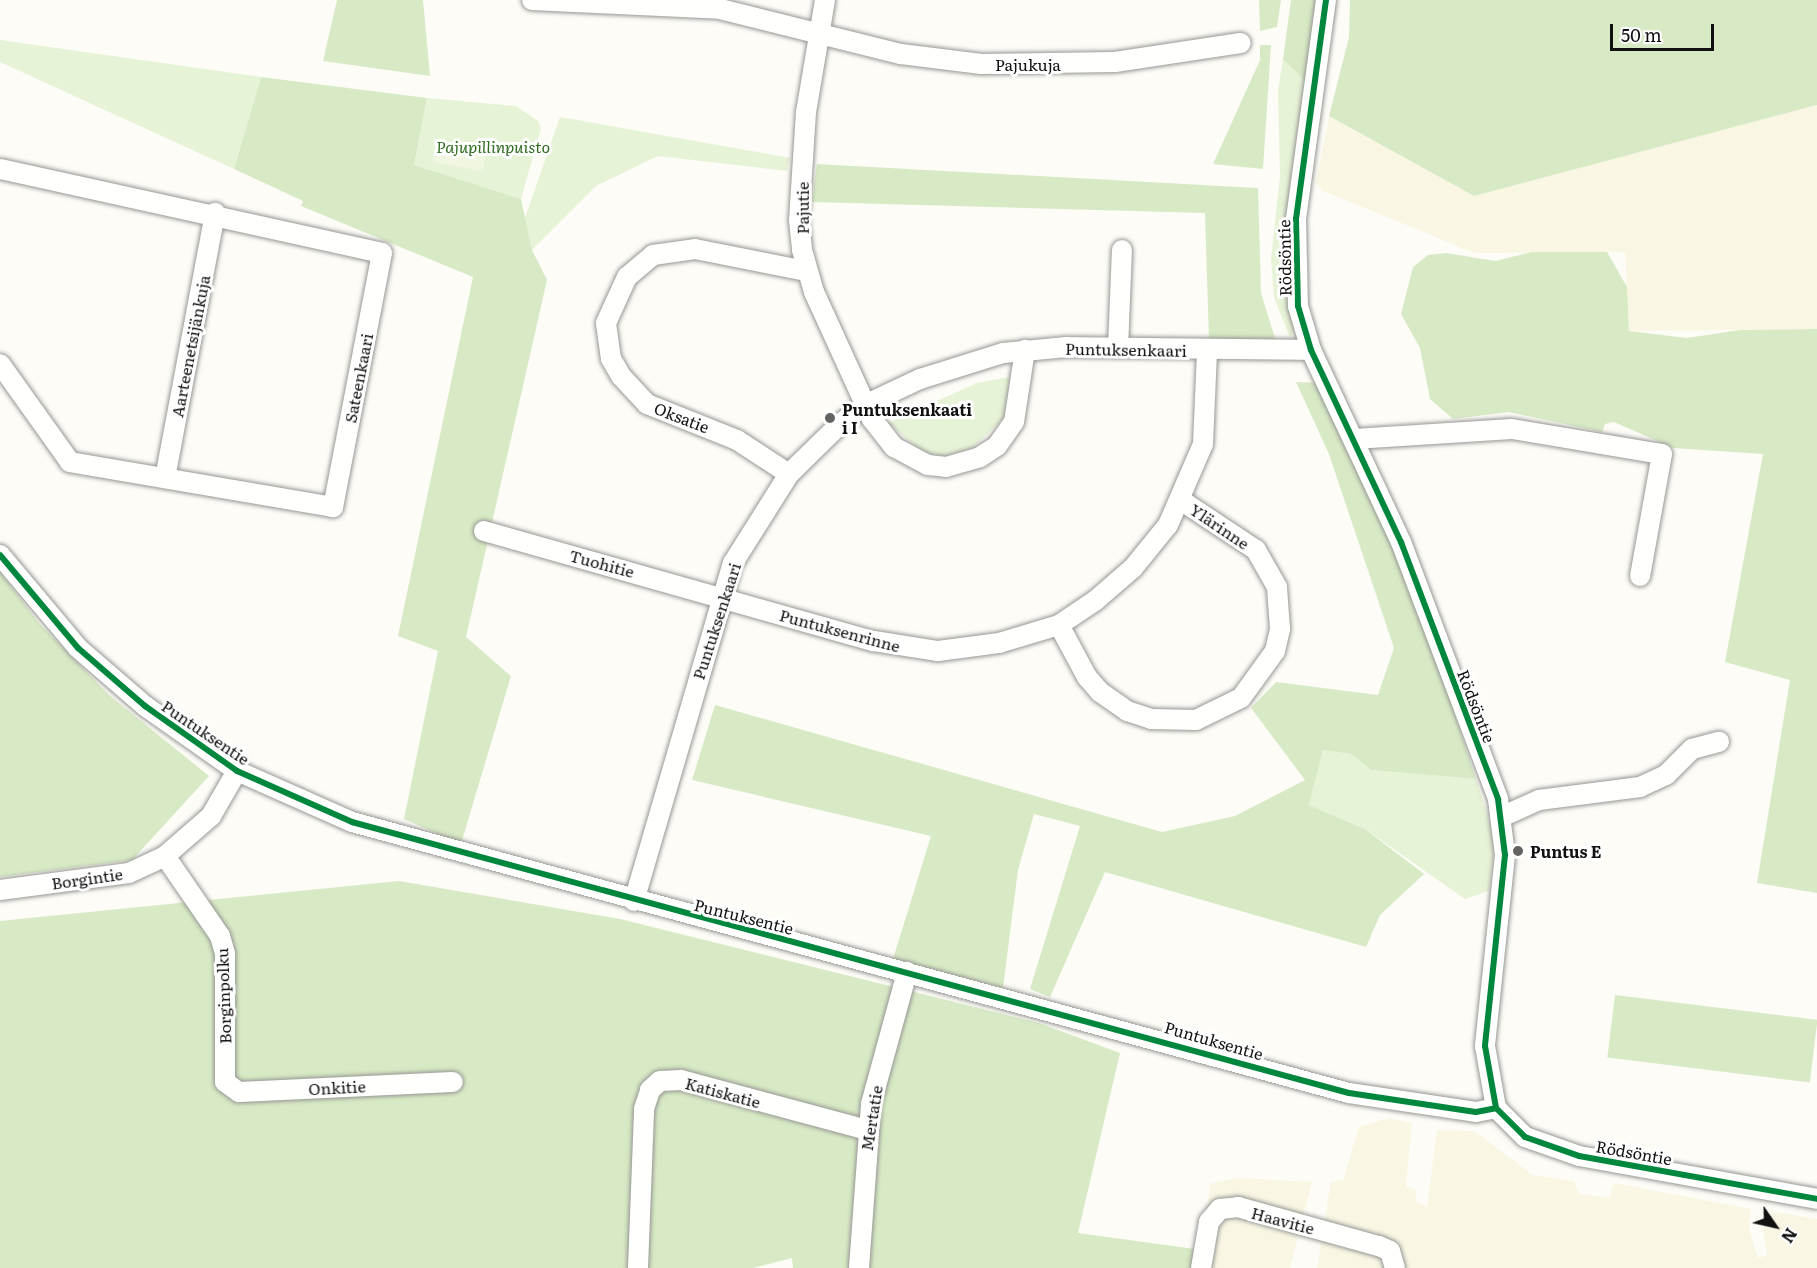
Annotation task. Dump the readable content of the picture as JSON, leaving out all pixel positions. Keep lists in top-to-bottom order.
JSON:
{
  "streets": {
    "street": [
      "Pajukuja",
      "Pajutie",
      "Rödsöntie",
      "Aarteenetsijänkuja",
      "Puntuksenkaari",
      "Sateenkaari",
      "Oksatie",
      "Ylärinne",
      "Tuohitie",
      "Puntuksenrinne",
      "Puntuksentie",
      "Borgintie",
      "Borginpolku",
      "Onkitie",
      "Katiskatie",
      "Mertatie",
      "Haavitie"
    ]
  },
  "crossings": [
    ["Pajukuja", "Pajutie"],
    ["Pajutie", "Puntuksenkaari"],
    ["Pajutie", "Oksatie"],
    ["Rödsöntie", "Puntuksenkaari"],
    ["Rödsöntie", "Puntuksentie"],
    ["Aarteenetsijänkuja", "Sateenkaari"],
    ["Puntuksenkaari", "Oksatie"],
    ["Puntuksenkaari", "Tuohitie"],
    ["Puntuksenkaari", "Puntuksenrinne"],
    ["Puntuksenkaari", "Puntuksentie"],
    ["Ylärinne", "Puntuksenrinne"],
    ["Tuohitie", "Puntuksenrinne"],
    ["Puntuksentie", "Borgintie"],
    ["Puntuksentie", "Mertatie"],
    ["Borgintie", "Borginpolku"],
    ["Borginpolku", "Onkitie"],
    ["Katiskatie", "Mertatie"]
  ],
  "parks": ["Pajupillinpuisto"],
  "places": ["Puntuksenkaati i I", "Puntus E"],
  "scale_bar": "50 m",
  "north": "bottom right"
}
